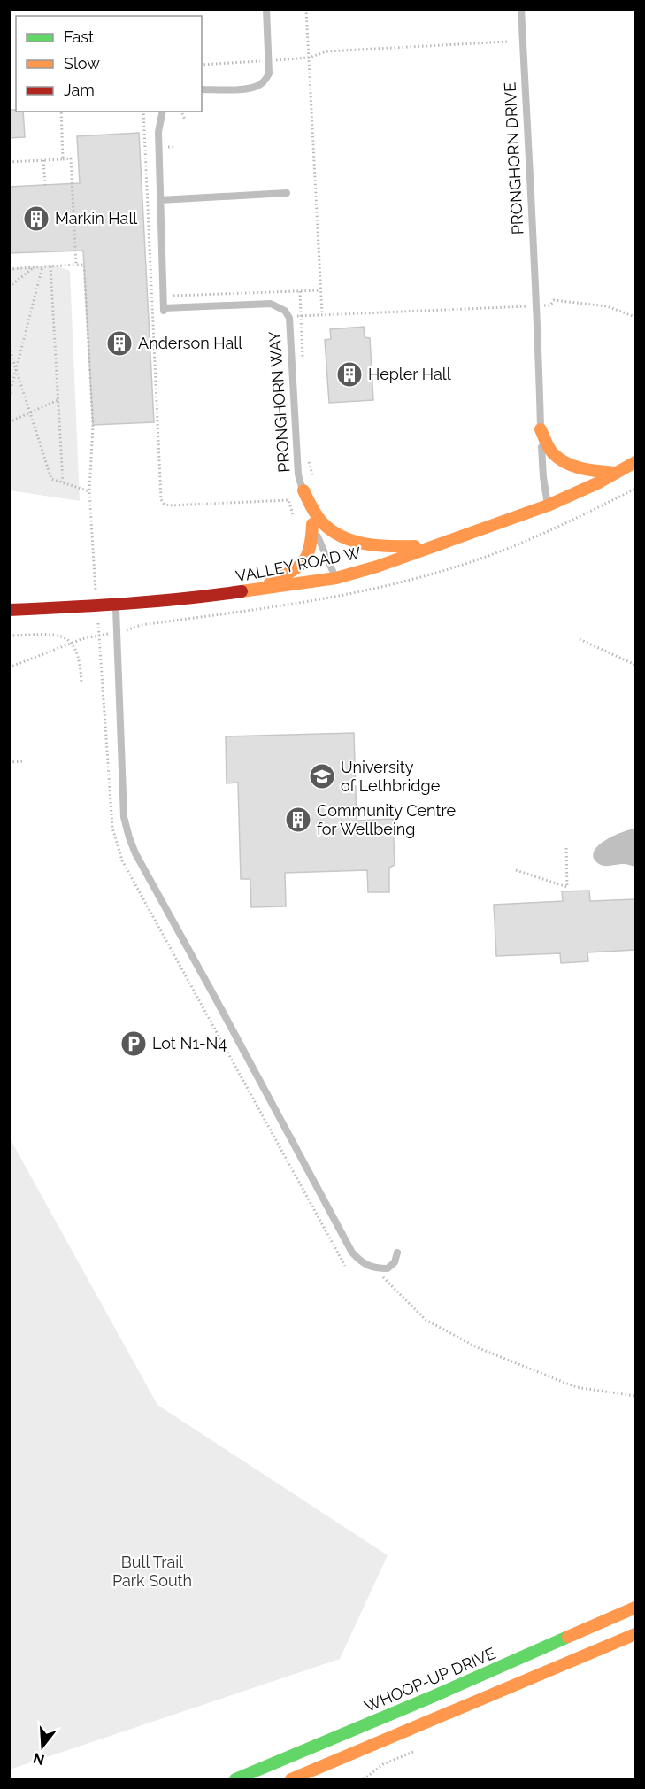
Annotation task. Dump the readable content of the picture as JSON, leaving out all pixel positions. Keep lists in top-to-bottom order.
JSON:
{
  "streets": {
    "main road": ["VALLEY ROAD W", "WHOOP-UP DRIVE"],
    "lane": ["PRONGHORN DRIVE", "PRONGHORN WAY"]
  },
  "crossings": [
    ["PRONGHORN DRIVE", "VALLEY ROAD W"],
    ["PRONGHORN WAY", "VALLEY ROAD W"]
  ],
  "parks": ["Bull Trail Park South"],
  "places": {
    "building": [
      "Markin Hall",
      "Anderson Hall",
      "Hepler Hall",
      "Community Centre for Wellbeing"
    ],
    "school or university": ["University of Lethbridge"],
    "parking": ["Lot N1-N4"]
  },
  "legend": ["Fast", "Slow", "Jam"],
  "north": "bottom"
}
